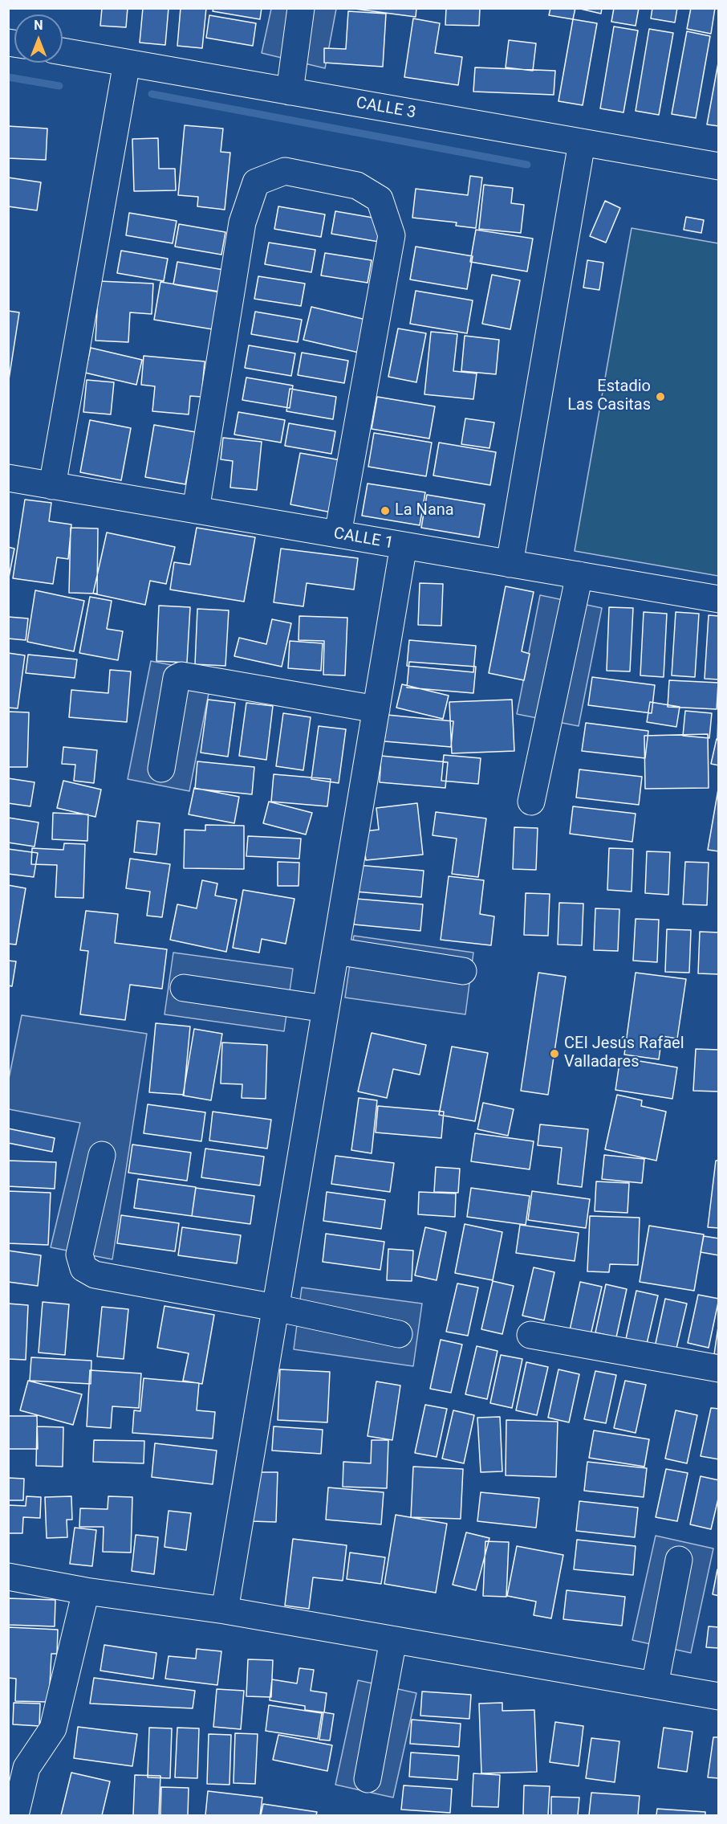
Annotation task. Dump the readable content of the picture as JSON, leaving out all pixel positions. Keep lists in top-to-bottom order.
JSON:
{
  "streets": {
    "street": ["CALLE 3", "CALLE 1"]
  },
  "places": ["Estadio Las Casitas", "La Nana", "CEI Jesús Rafael Valladares"],
  "north": "top"
}
